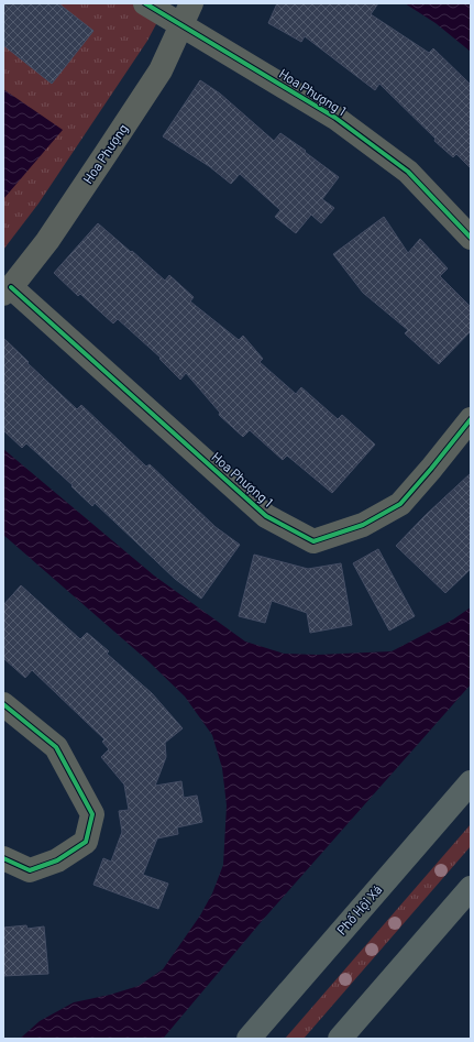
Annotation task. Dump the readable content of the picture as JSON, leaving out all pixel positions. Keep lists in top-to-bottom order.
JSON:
{
  "streets": {
    "main road": ["Phố Hội Xá"],
    "street": ["Hoa Phượng 1", "Hoa Phượng"]
  },
  "crossings": [
    ["Hoa Phượng 1", "Hoa Phượng"]
  ]
}
